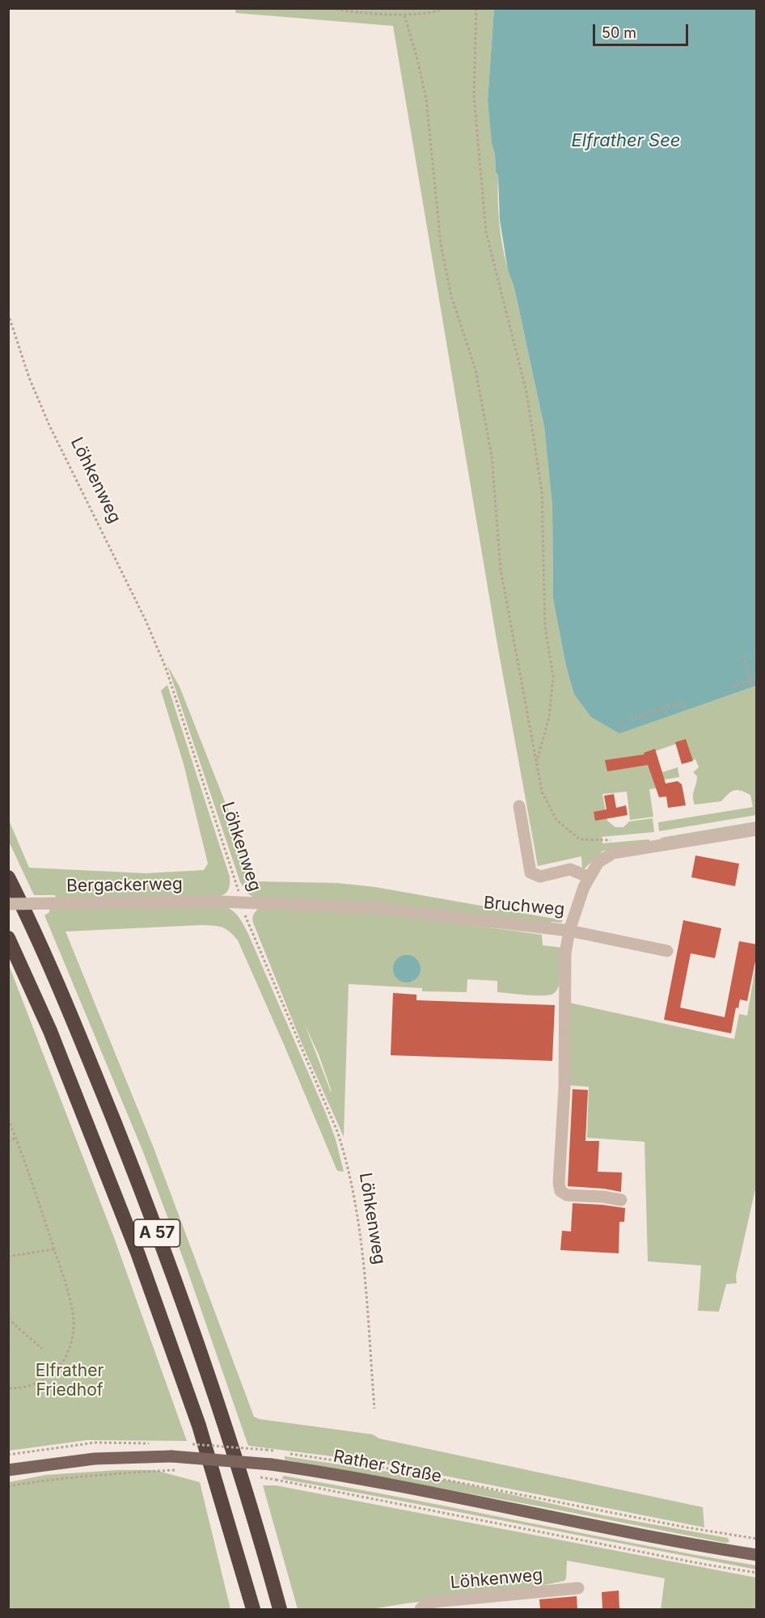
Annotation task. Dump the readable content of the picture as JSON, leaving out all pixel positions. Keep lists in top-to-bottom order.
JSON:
{
  "streets": {
    "highway": ["A 57"],
    "main road": ["Rather Straße"],
    "street": ["Löhkenweg", "Bergackerweg", "Bruchweg"]
  },
  "crossings": [
    ["Löhkenweg", "Bergackerweg"],
    ["Löhkenweg", "Bruchweg"],
    ["Bergackerweg", "Bruchweg"]
  ],
  "water": ["Elfrather See"],
  "parks": ["Elfrather Friedhof"],
  "scale_bar": "50 m"
}
